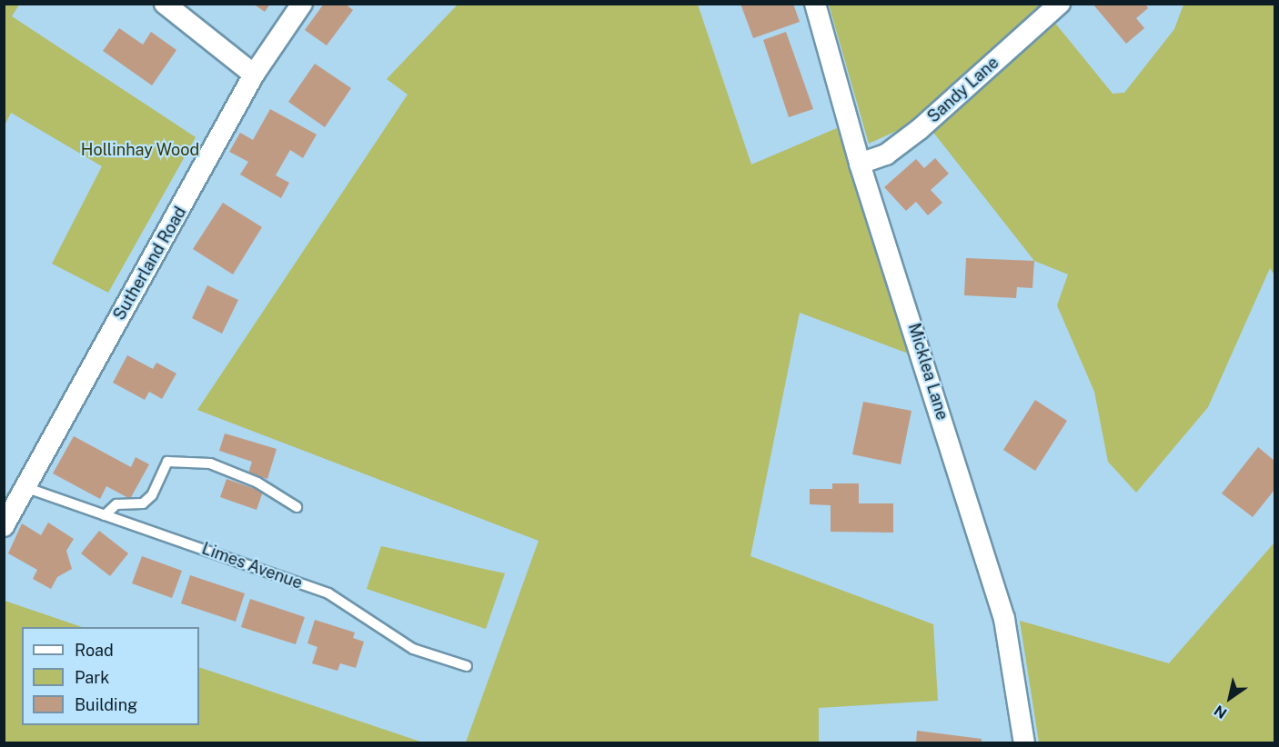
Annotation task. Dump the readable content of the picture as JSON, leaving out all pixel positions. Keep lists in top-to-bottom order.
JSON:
{
  "streets": {
    "street": ["Sandy Lane", "Sutherland Road", "Micklea Lane"],
    "lane": ["Limes Avenue"]
  },
  "crossings": [
    ["Sandy Lane", "Micklea Lane"],
    ["Sutherland Road", "Limes Avenue"]
  ],
  "parks": ["Hollinhay Wood"],
  "legend": ["Road", "Park", "Building"],
  "north": "bottom left"
}
